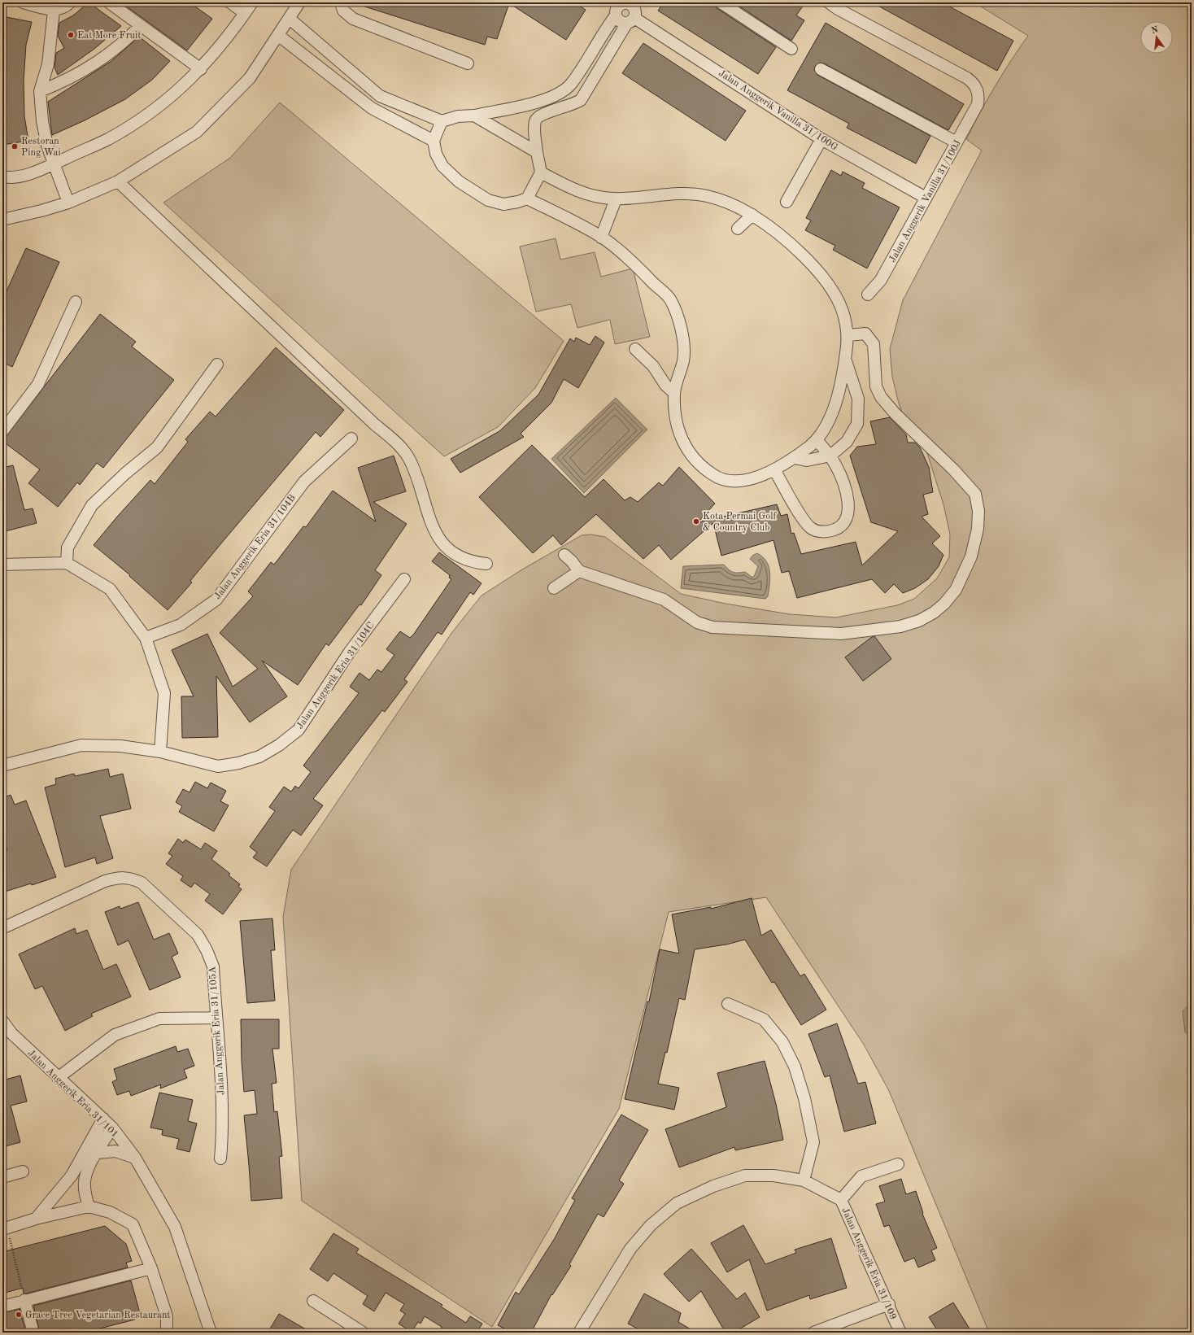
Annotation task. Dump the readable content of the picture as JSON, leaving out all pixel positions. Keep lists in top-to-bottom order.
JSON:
{
  "streets": {
    "street": [
      "Jalan Anggerik Vanilla 31/100G",
      "Jalan Anggerik Vanilla 31/100J",
      "Jalan Anggerik Eria 31/104B",
      "Jalan Anggerik Eria 31/104C",
      "Jalan Anggerik Eria 31/105A",
      "Jalan Anggerik Eria 31/101",
      "Jalan Anggerik Eria 31/109"
    ]
  },
  "crossings": [
    ["Jalan Anggerik Vanilla 31/100G", "Jalan Anggerik Vanilla 31/100J"]
  ],
  "places": [
    "Eat More Fruit",
    "Restoran Ping Wai",
    "Kota Permai Golf & Country Club",
    "Grace Tree Vegetarian Restaurant"
  ],
  "north": "top"
}
